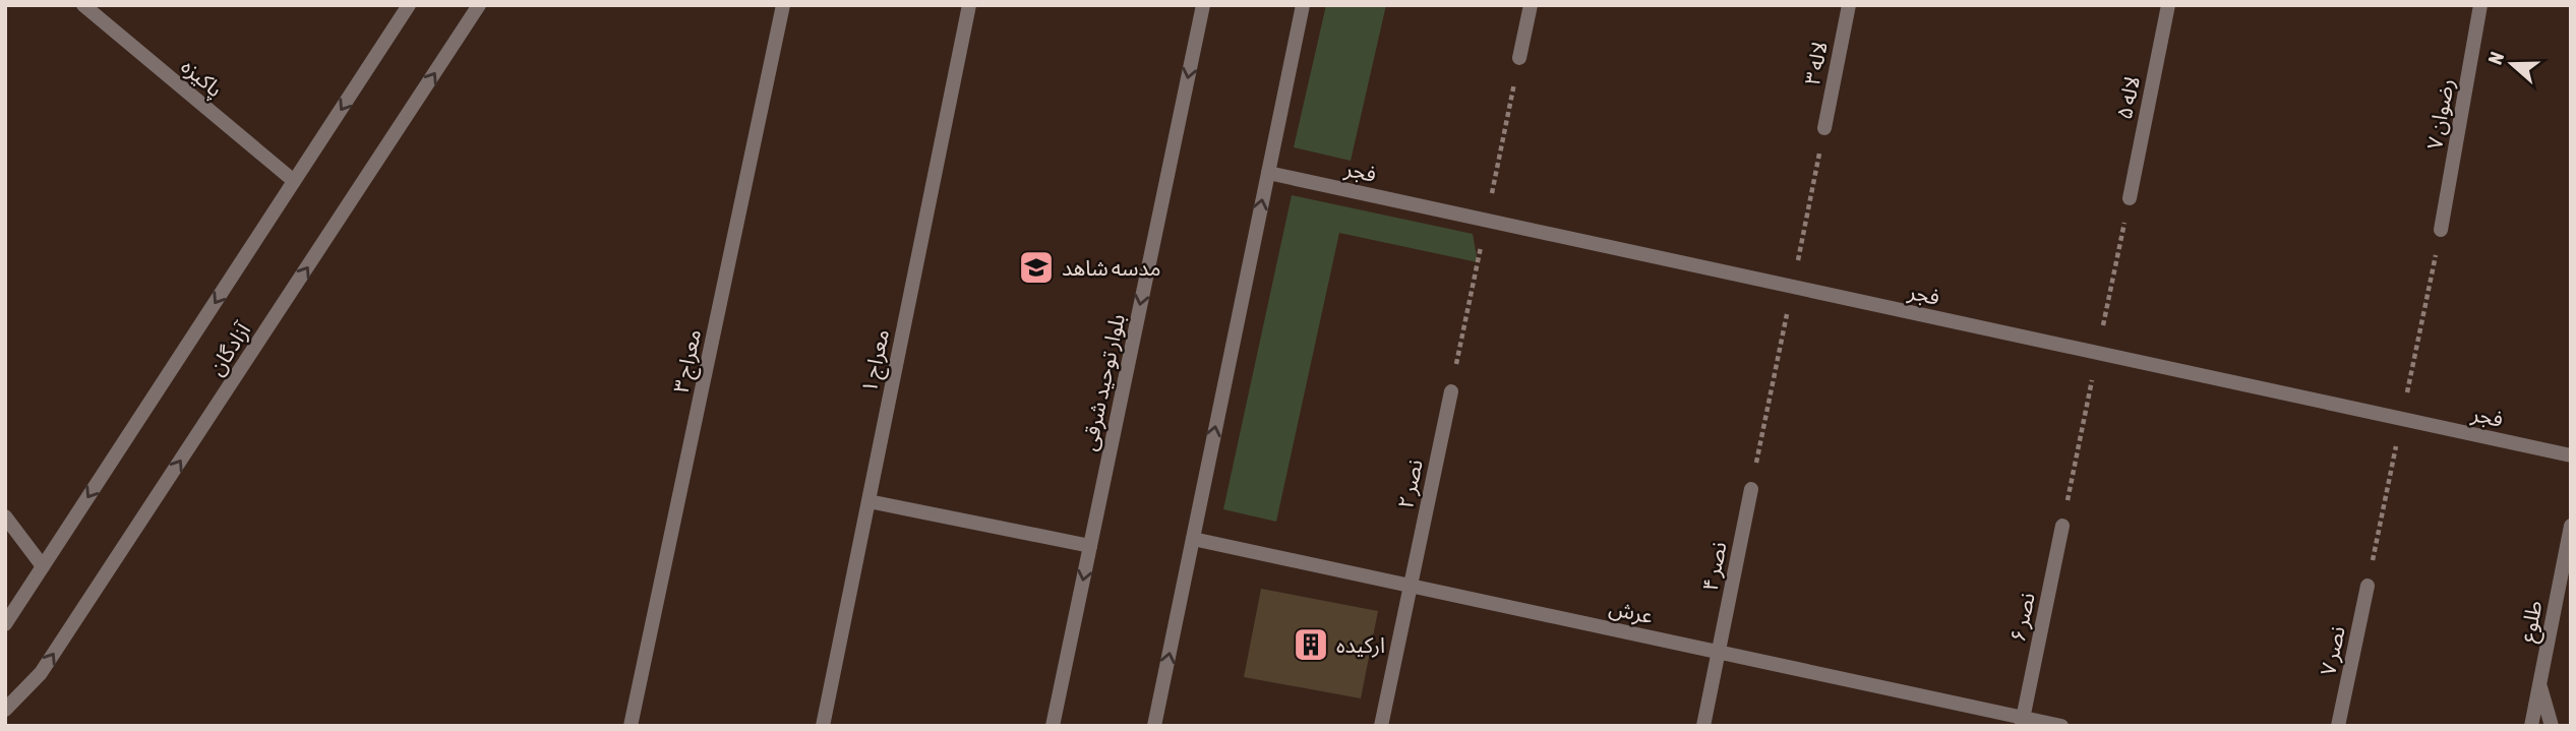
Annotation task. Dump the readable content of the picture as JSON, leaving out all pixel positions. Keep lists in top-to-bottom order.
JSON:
{
  "streets": {
    "street": [
      "لاله ۳",
      "پاکیزه",
      "لاله ۵",
      "رضوان ۷",
      "فجر",
      "آزادگان",
      "معراج ۳",
      "معراج ۱",
      "بلوار توحید شرقی",
      "نصر ۲",
      "نصر ۴",
      "عرش",
      "نصر ۶",
      "طلوع",
      "نصر ۷"
    ]
  },
  "crossings": [
    ["پاکیزه", "آزادگان"],
    ["نصر ۲", "عرش"],
    ["نصر ۴", "عرش"],
    ["عرش", "نصر ۶"]
  ],
  "places": {
    "school or university": ["مدسه شاهد"],
    "building": ["ارکیده"]
  },
  "north": "left"
}
